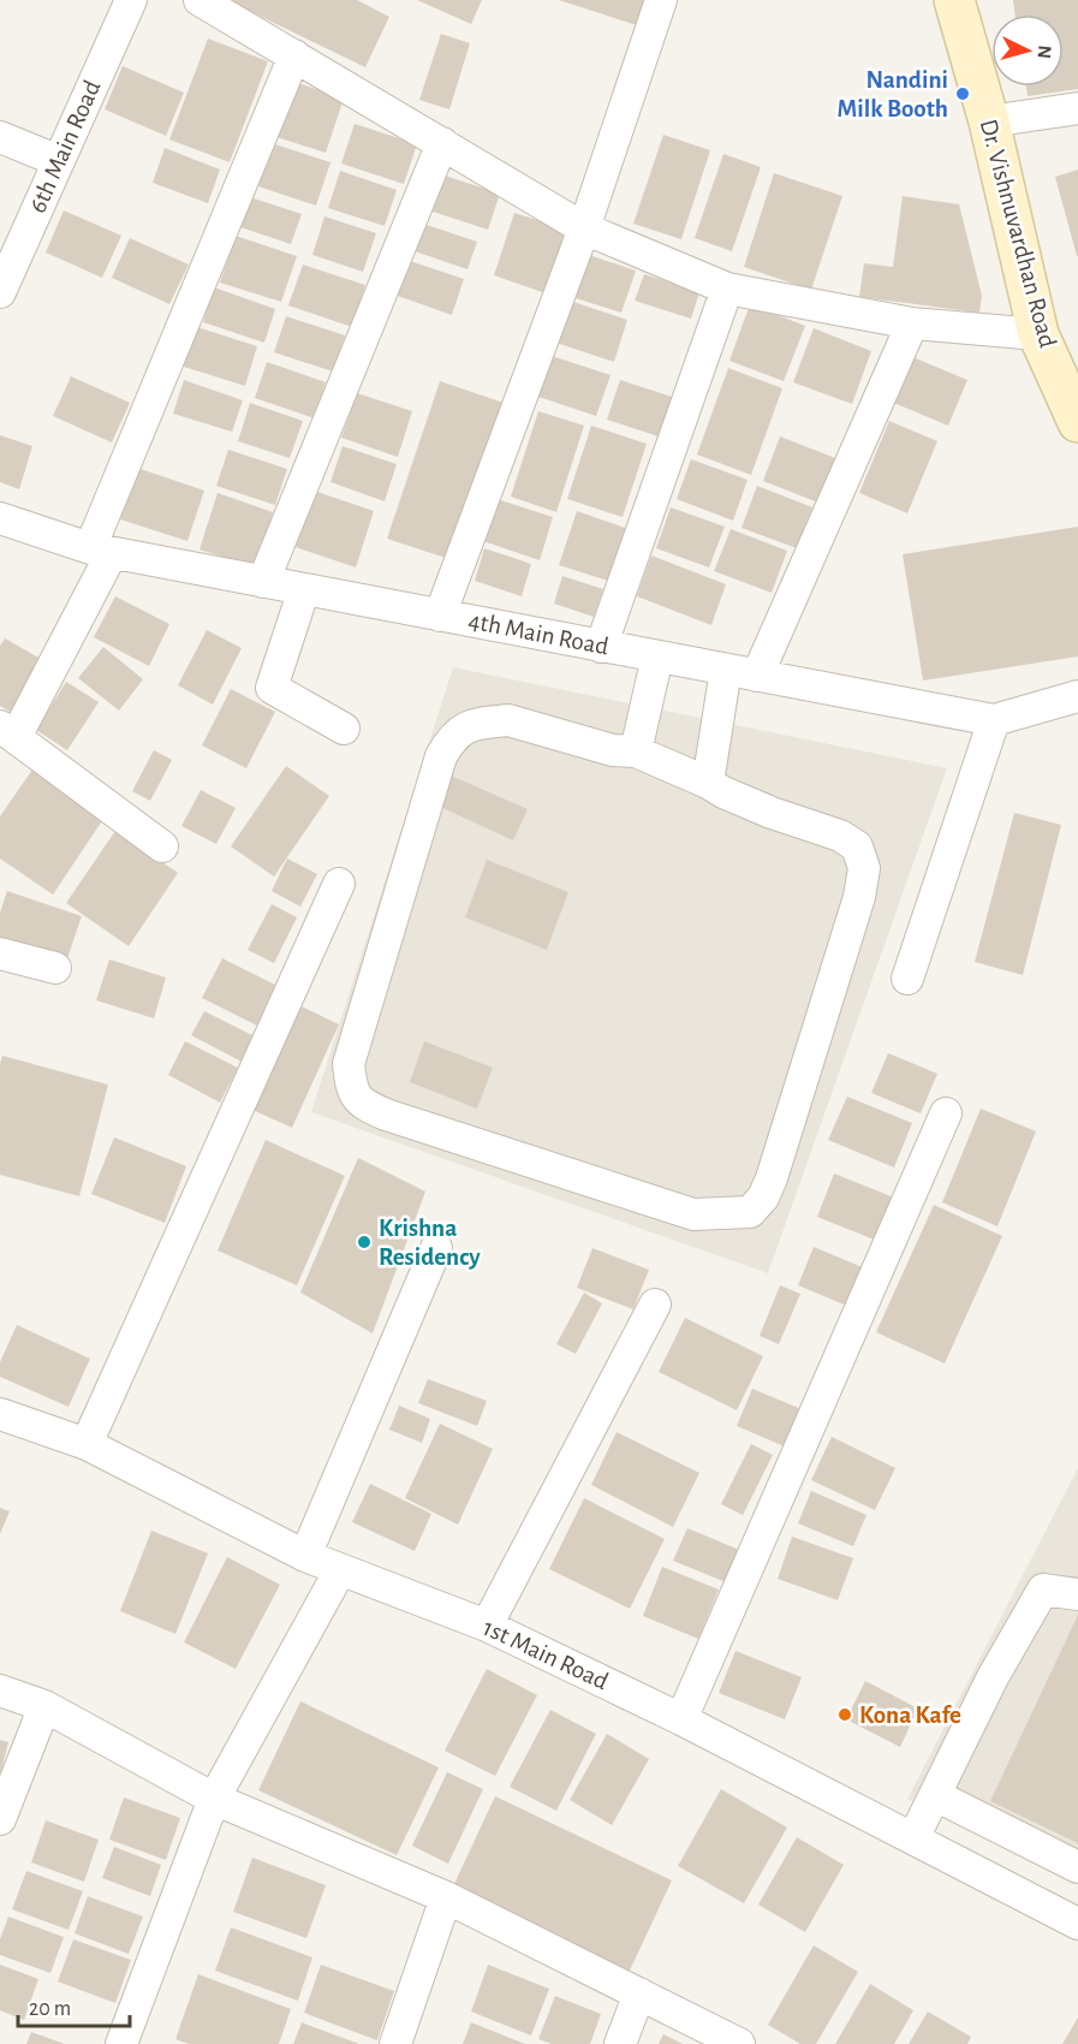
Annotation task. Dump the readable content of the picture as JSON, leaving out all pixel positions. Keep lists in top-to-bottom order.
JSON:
{
  "streets": {
    "main road": ["Dr. Vishnuvardhan Road"],
    "street": ["6th Main Road", "4th Main Road", "1st Main Road"]
  },
  "places": ["Nandini Milk Booth", "Krishna Residency", "Kona Kafe"],
  "scale_bar": "20 m",
  "north": "right"
}
